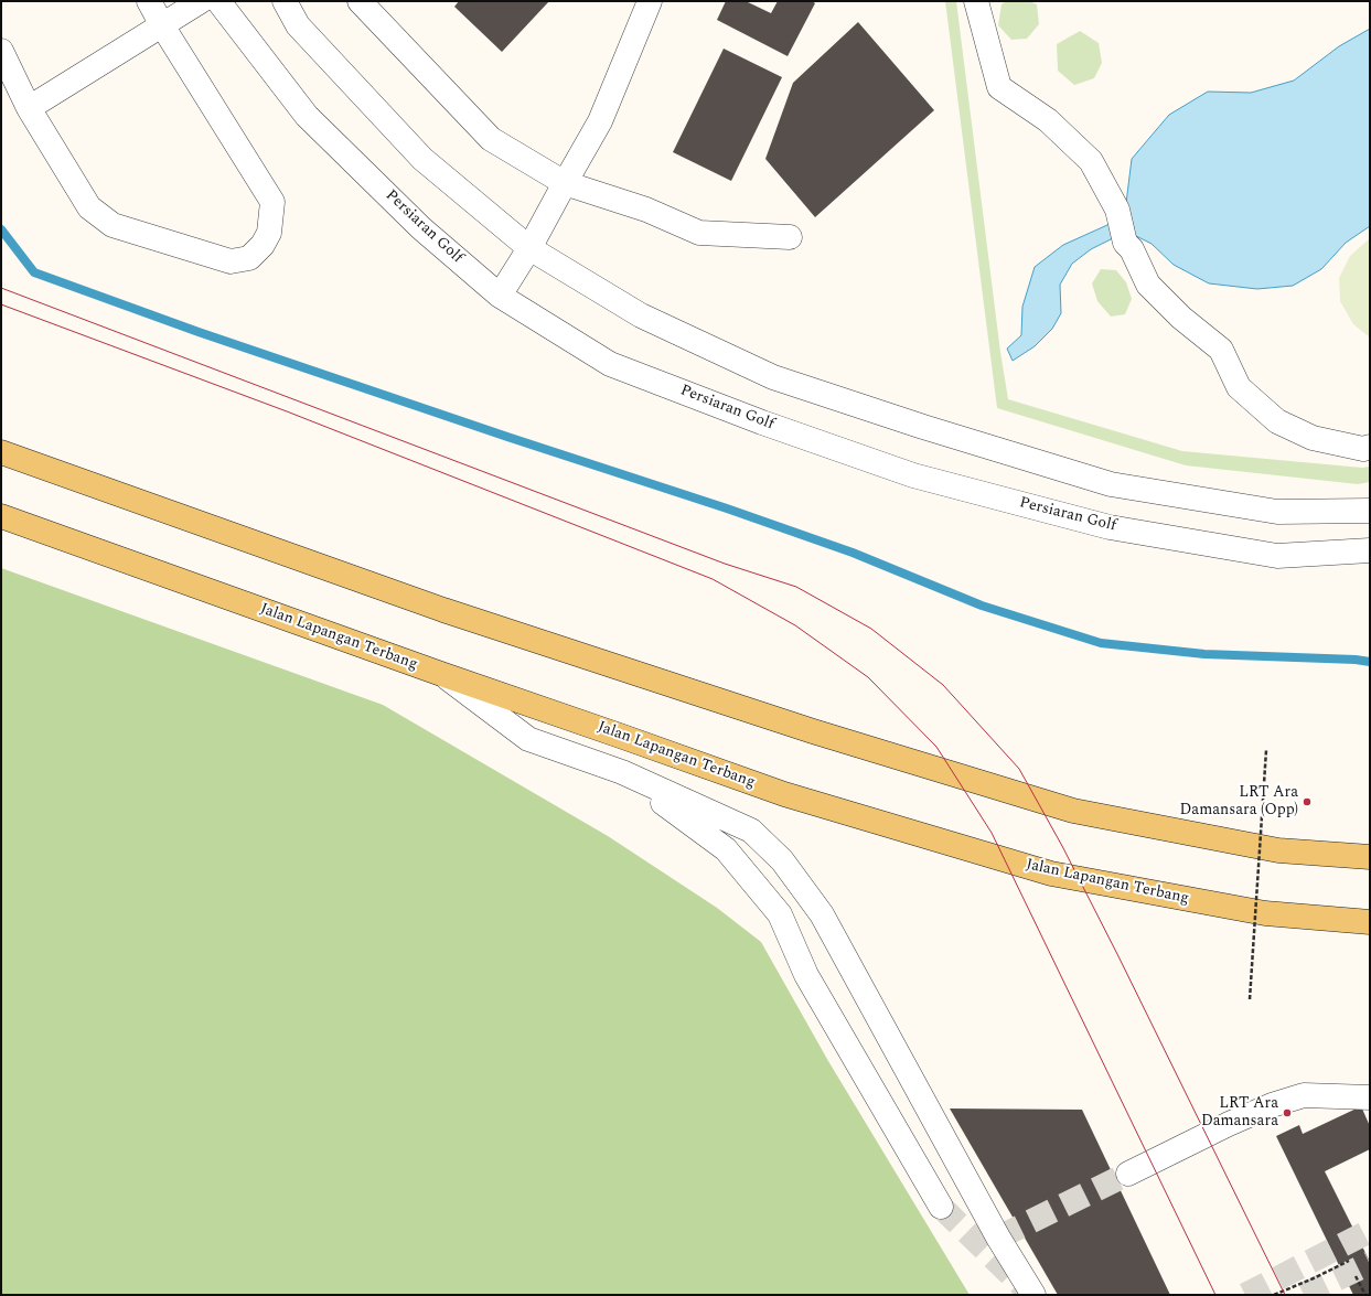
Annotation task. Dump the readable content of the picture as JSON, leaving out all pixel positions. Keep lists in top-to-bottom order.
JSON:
{
  "streets": {
    "main road": ["Jalan Lapangan Terbang"],
    "street": ["Persiaran Golf"]
  },
  "places": ["LRT Ara Damansara (Opp)", "LRT Ara Damansara"]
}
